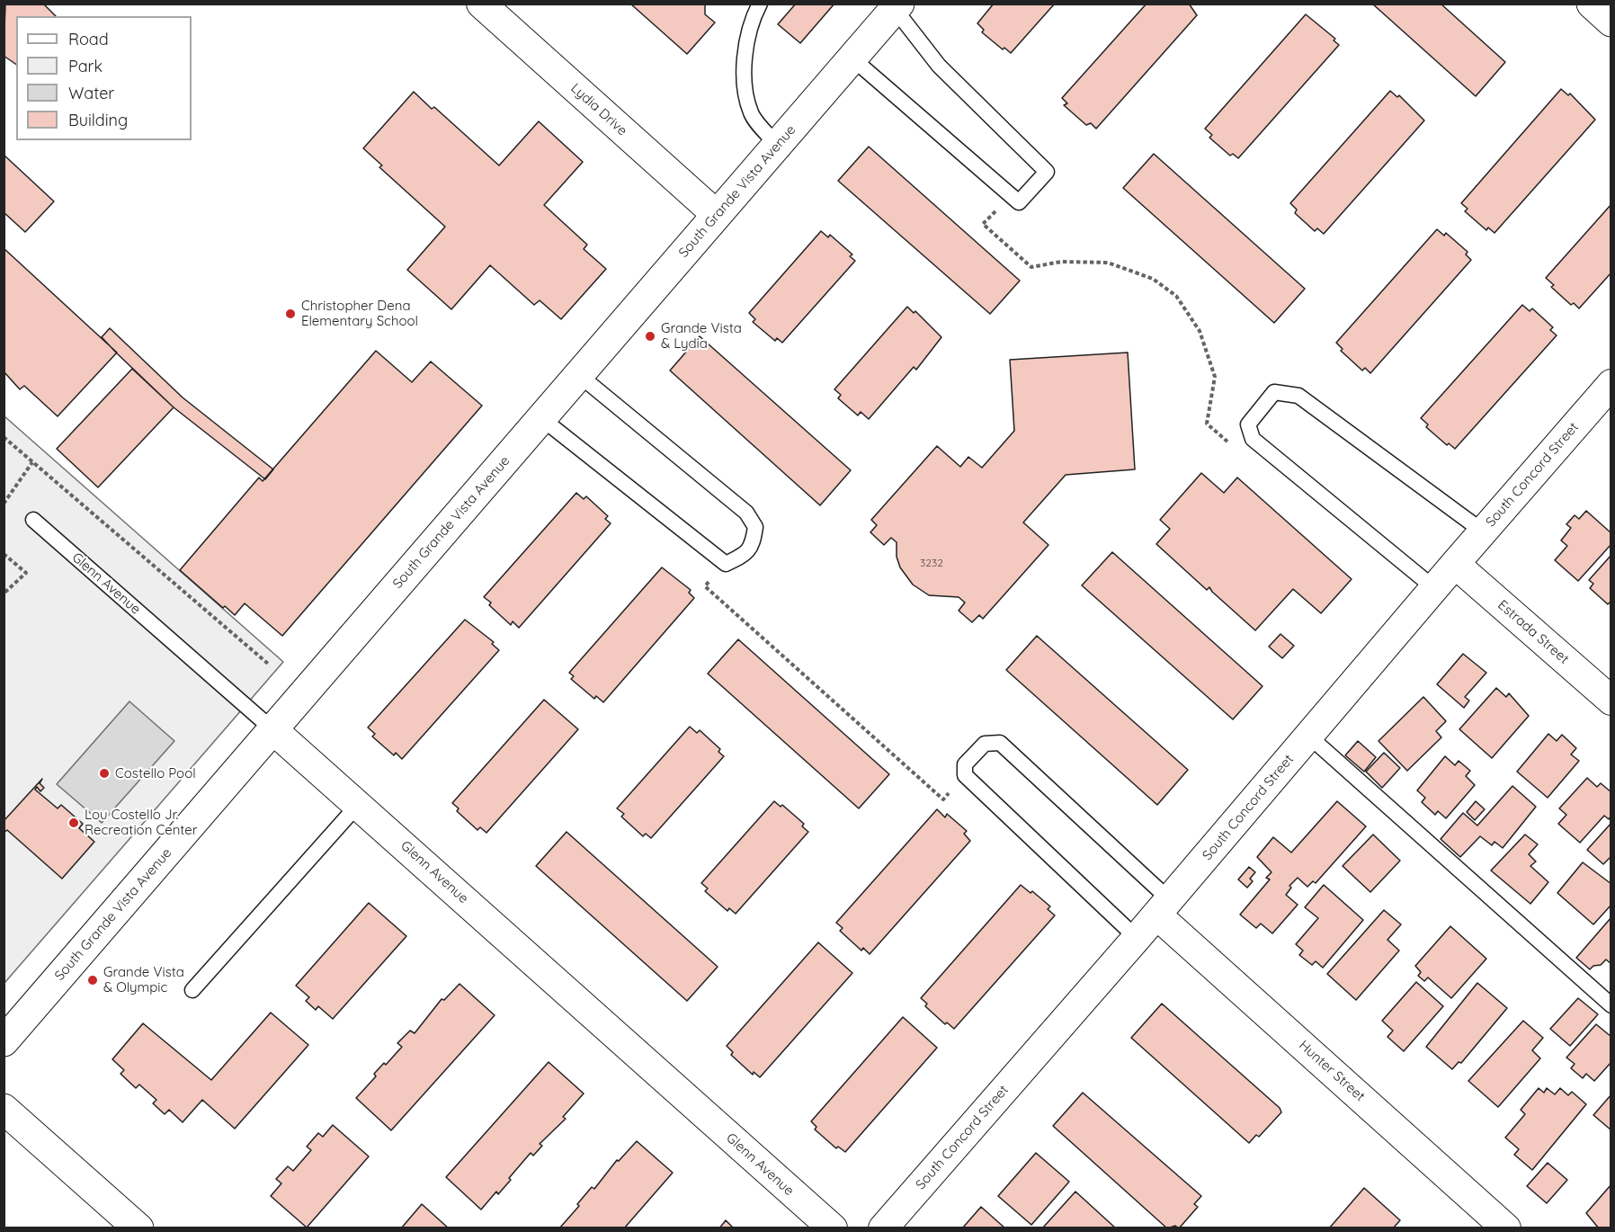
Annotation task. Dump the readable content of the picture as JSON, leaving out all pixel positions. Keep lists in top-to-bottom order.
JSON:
{
  "streets": {
    "street": [
      "Lydia Drive",
      "South Grande Vista Avenue",
      "South Concord Street",
      "Glenn Avenue",
      "Estrada Street",
      "Hunter Street"
    ]
  },
  "crossings": [
    ["Lydia Drive", "South Grande Vista Avenue"],
    ["South Grande Vista Avenue", "Glenn Avenue"],
    ["South Concord Street", "Estrada Street"],
    ["South Concord Street", "Hunter Street"]
  ],
  "places": [
    "Christopher Dena Elementary School",
    "Grande Vista & Lydia",
    "Costello Pool",
    "Lou Costello Jr. Recreation Center",
    "Grande Vista & Olympic"
  ],
  "house_numbers": ["3232"],
  "legend": [
    "Road",
    "Park",
    "Water",
    "Building"
  ]
}
